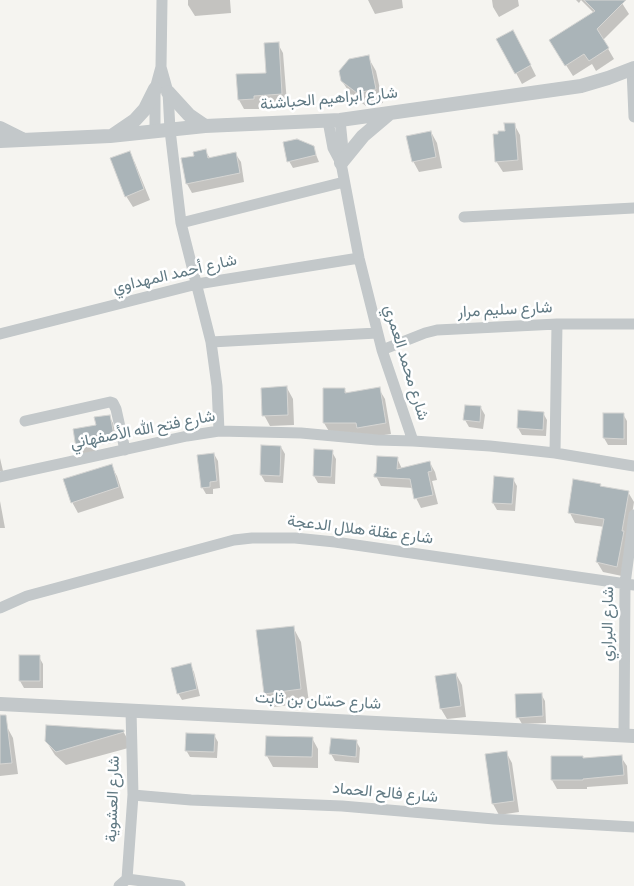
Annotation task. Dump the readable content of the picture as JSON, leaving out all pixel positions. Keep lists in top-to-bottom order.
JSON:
{
  "streets": {
    "street": [
      "شارع ابراهيم الحباشنة",
      "شارع أحمد المهداوي",
      "شارع سليم مرار",
      "شارع محمد العمري",
      "شارع فتح الله الأصفهاني",
      "شارع عقلة هلال الدعجة",
      "شارع البراري",
      "شارع حسّان بن ثابت",
      "شارع فالح الحماد",
      "شارع العشوية"
    ]
  },
  "crossings": [
    ["شارع ابراهيم الحباشنة", "شارع محمد العمري"],
    ["شارع أحمد المهداوي", "شارع محمد العمري"],
    ["شارع سليم مرار", "شارع محمد العمري"],
    ["شارع محمد العمري", "شارع فتح الله الأصفهاني"],
    ["شارع عقلة هلال الدعجة", "شارع البراري"],
    ["شارع البراري", "شارع حسّان بن ثابت"],
    ["شارع حسّان بن ثابت", "شارع العشوية"],
    ["شارع فالح الحماد", "شارع العشوية"]
  ]
}
